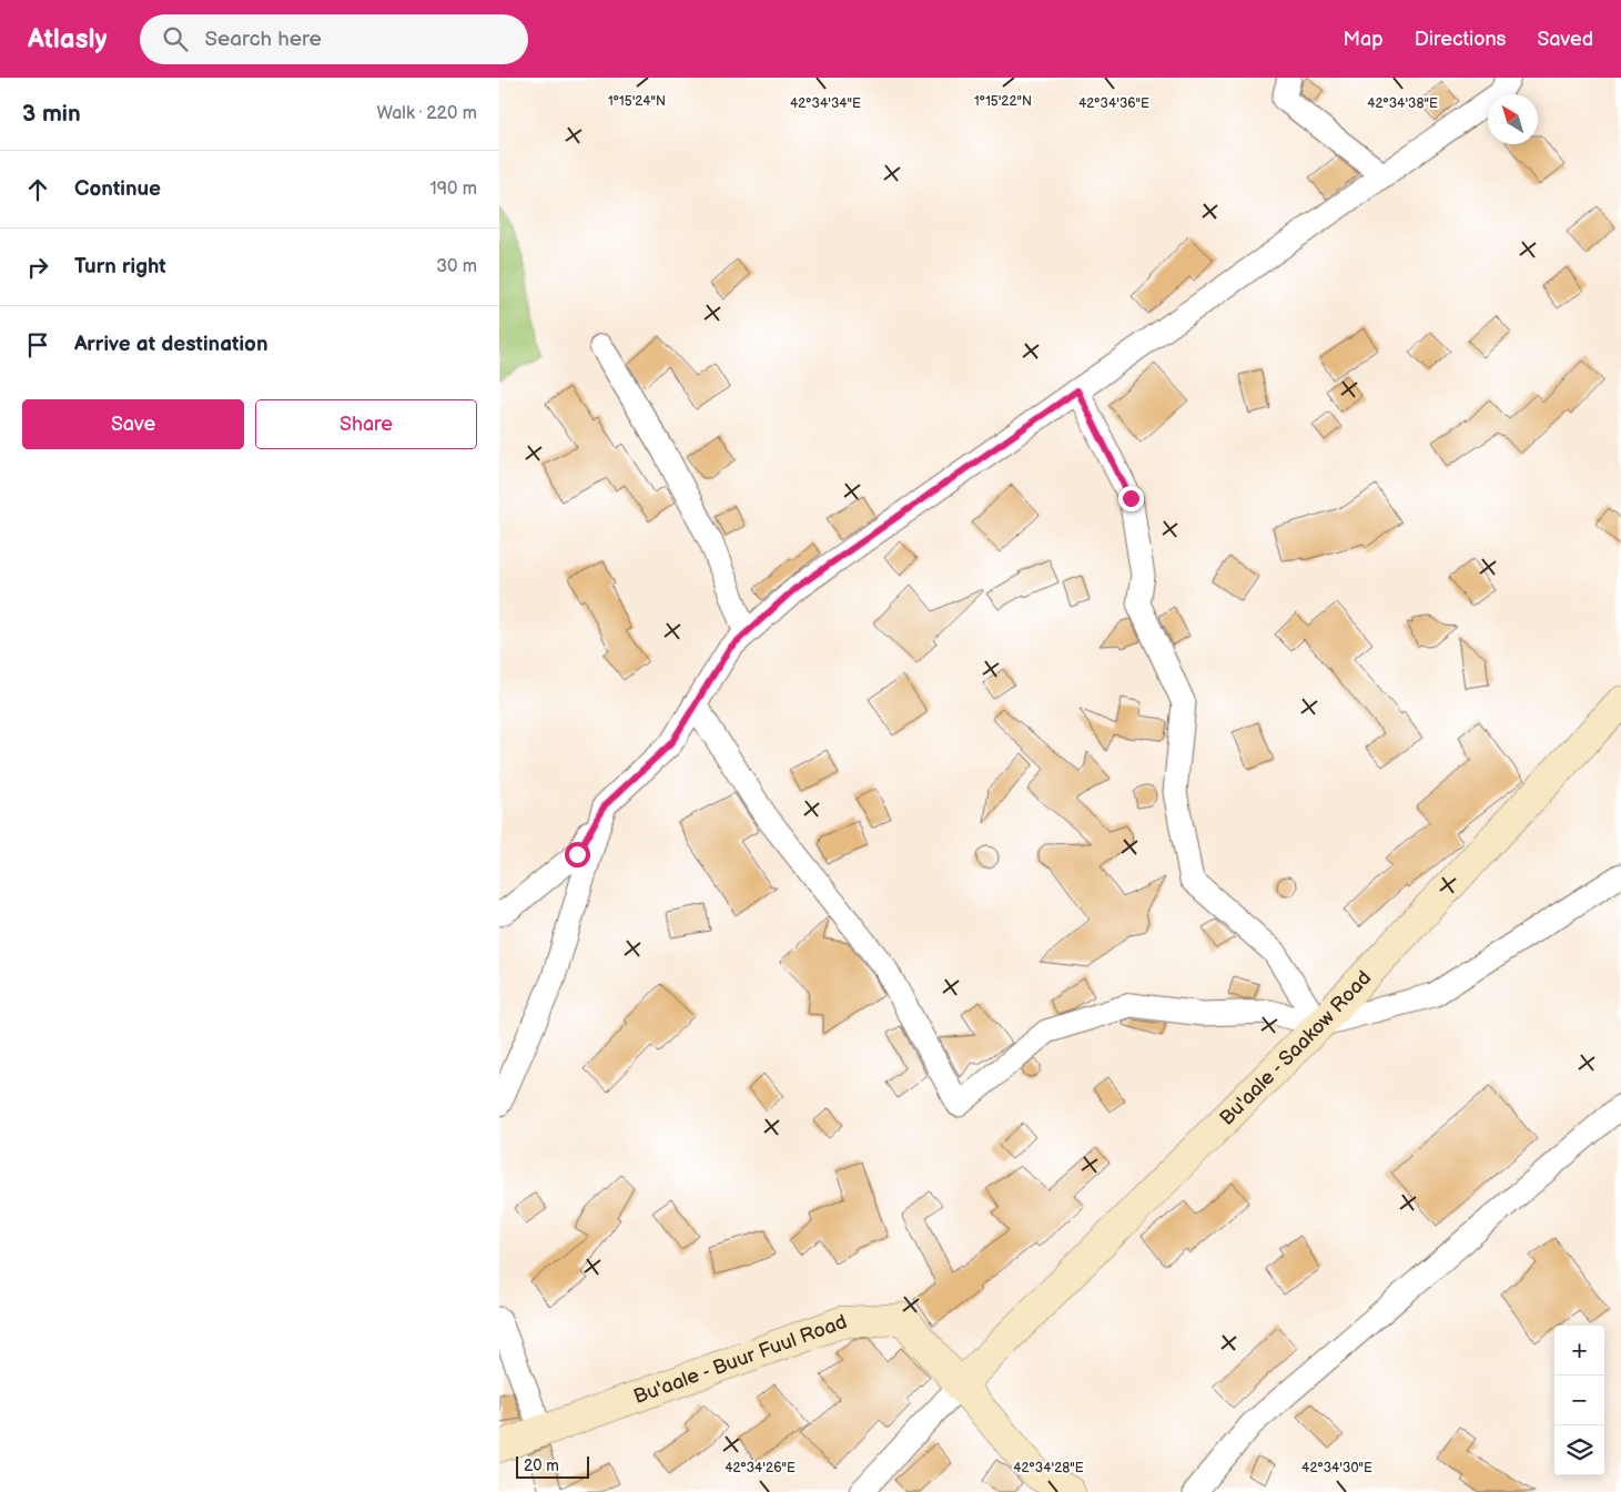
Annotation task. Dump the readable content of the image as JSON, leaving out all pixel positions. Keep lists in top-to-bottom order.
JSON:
{
  "streets": {
    "main road": ["Bu'aale - Saakow Road", "Bu'aale - Buur Fuul Road"]
  },
  "crossings": [
    ["Bu'aale - Saakow Road", "Bu'aale - Buur Fuul Road"]
  ],
  "scale_bar": "20 m",
  "north": "top left",
  "page": {
    "header": "Atlasly",
    "search": "Search here",
    "nav": ["Map", "Directions", "Saved"],
    "heading": ["3 min", "Walk · 220 m"],
    "list": [
      ["Continue", "190 m"],
      ["Turn right", "30 m"],
      "Arrive at destination"
    ],
    "buttons": ["Save", "Share"],
    "map_buttons": ["+", "−"],
    "scale": "20 m"
  },
  "coordinates": [
    "1°15'24\"N",
    "1°15'22\"N",
    "42°34'34\"E",
    "42°34'36\"E",
    "42°34'38\"E",
    "42°34'26\"E",
    "42°34'28\"E",
    "42°34'30\"E"
  ]
}
